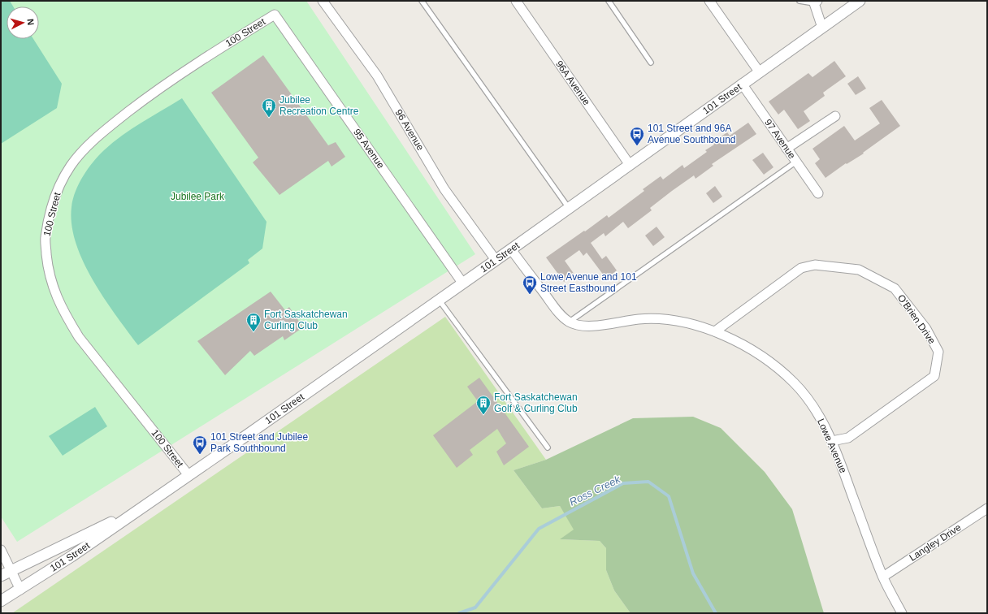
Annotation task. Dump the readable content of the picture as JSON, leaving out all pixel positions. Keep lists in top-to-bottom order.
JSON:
{
  "streets": {
    "street": [
      "100 Street",
      "96A Avenue",
      "101 Street",
      "96 Avenue",
      "97 Avenue",
      "95 Avenue",
      "O'Brien Drive",
      "Lowe Avenue",
      "Langley Drive"
    ]
  },
  "crossings": [
    ["100 Street", "101 Street"],
    ["100 Street", "95 Avenue"],
    ["96A Avenue", "101 Street"],
    ["101 Street", "96 Avenue"],
    ["101 Street", "97 Avenue"],
    ["101 Street", "95 Avenue"],
    ["O'Brien Drive", "Lowe Avenue"],
    ["Lowe Avenue", "Langley Drive"]
  ],
  "water": ["Ross Creek"],
  "parks": ["Jubilee Park"],
  "places": {
    "building": ["Jubilee Recreation Centre", "Fort Saskatchewan Curling Club", "Fort Saskatchewan Golf & Curling Club"],
    "bus stop": ["101 Street and 96A Avenue Southbound", "Lowe Avenue and 101 Street Eastbound", "101 Street and Jubilee Park Southbound"]
  },
  "north": "right"
}
